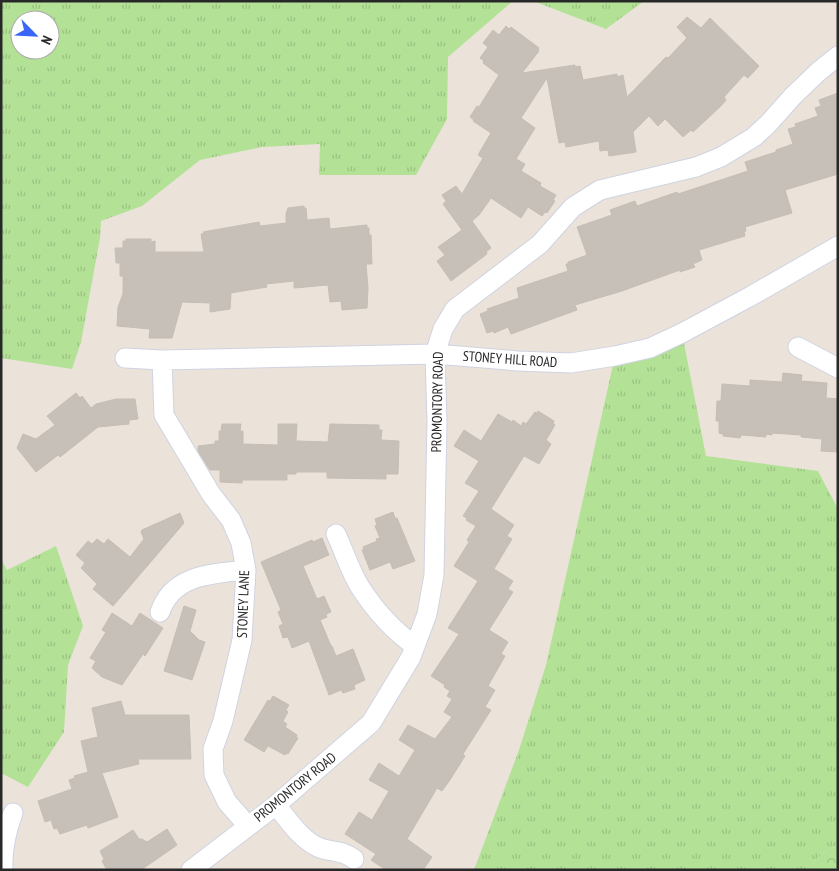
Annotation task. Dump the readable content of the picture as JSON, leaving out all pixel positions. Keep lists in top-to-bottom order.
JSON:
{
  "streets": {
    "street": ["STONEY HILL ROAD", "PROMONTORY ROAD", "STONEY LANE"]
  },
  "crossings": [
    ["STONEY HILL ROAD", "PROMONTORY ROAD"],
    ["STONEY HILL ROAD", "STONEY LANE"],
    ["PROMONTORY ROAD", "STONEY LANE"]
  ],
  "north": "bottom right"
}
